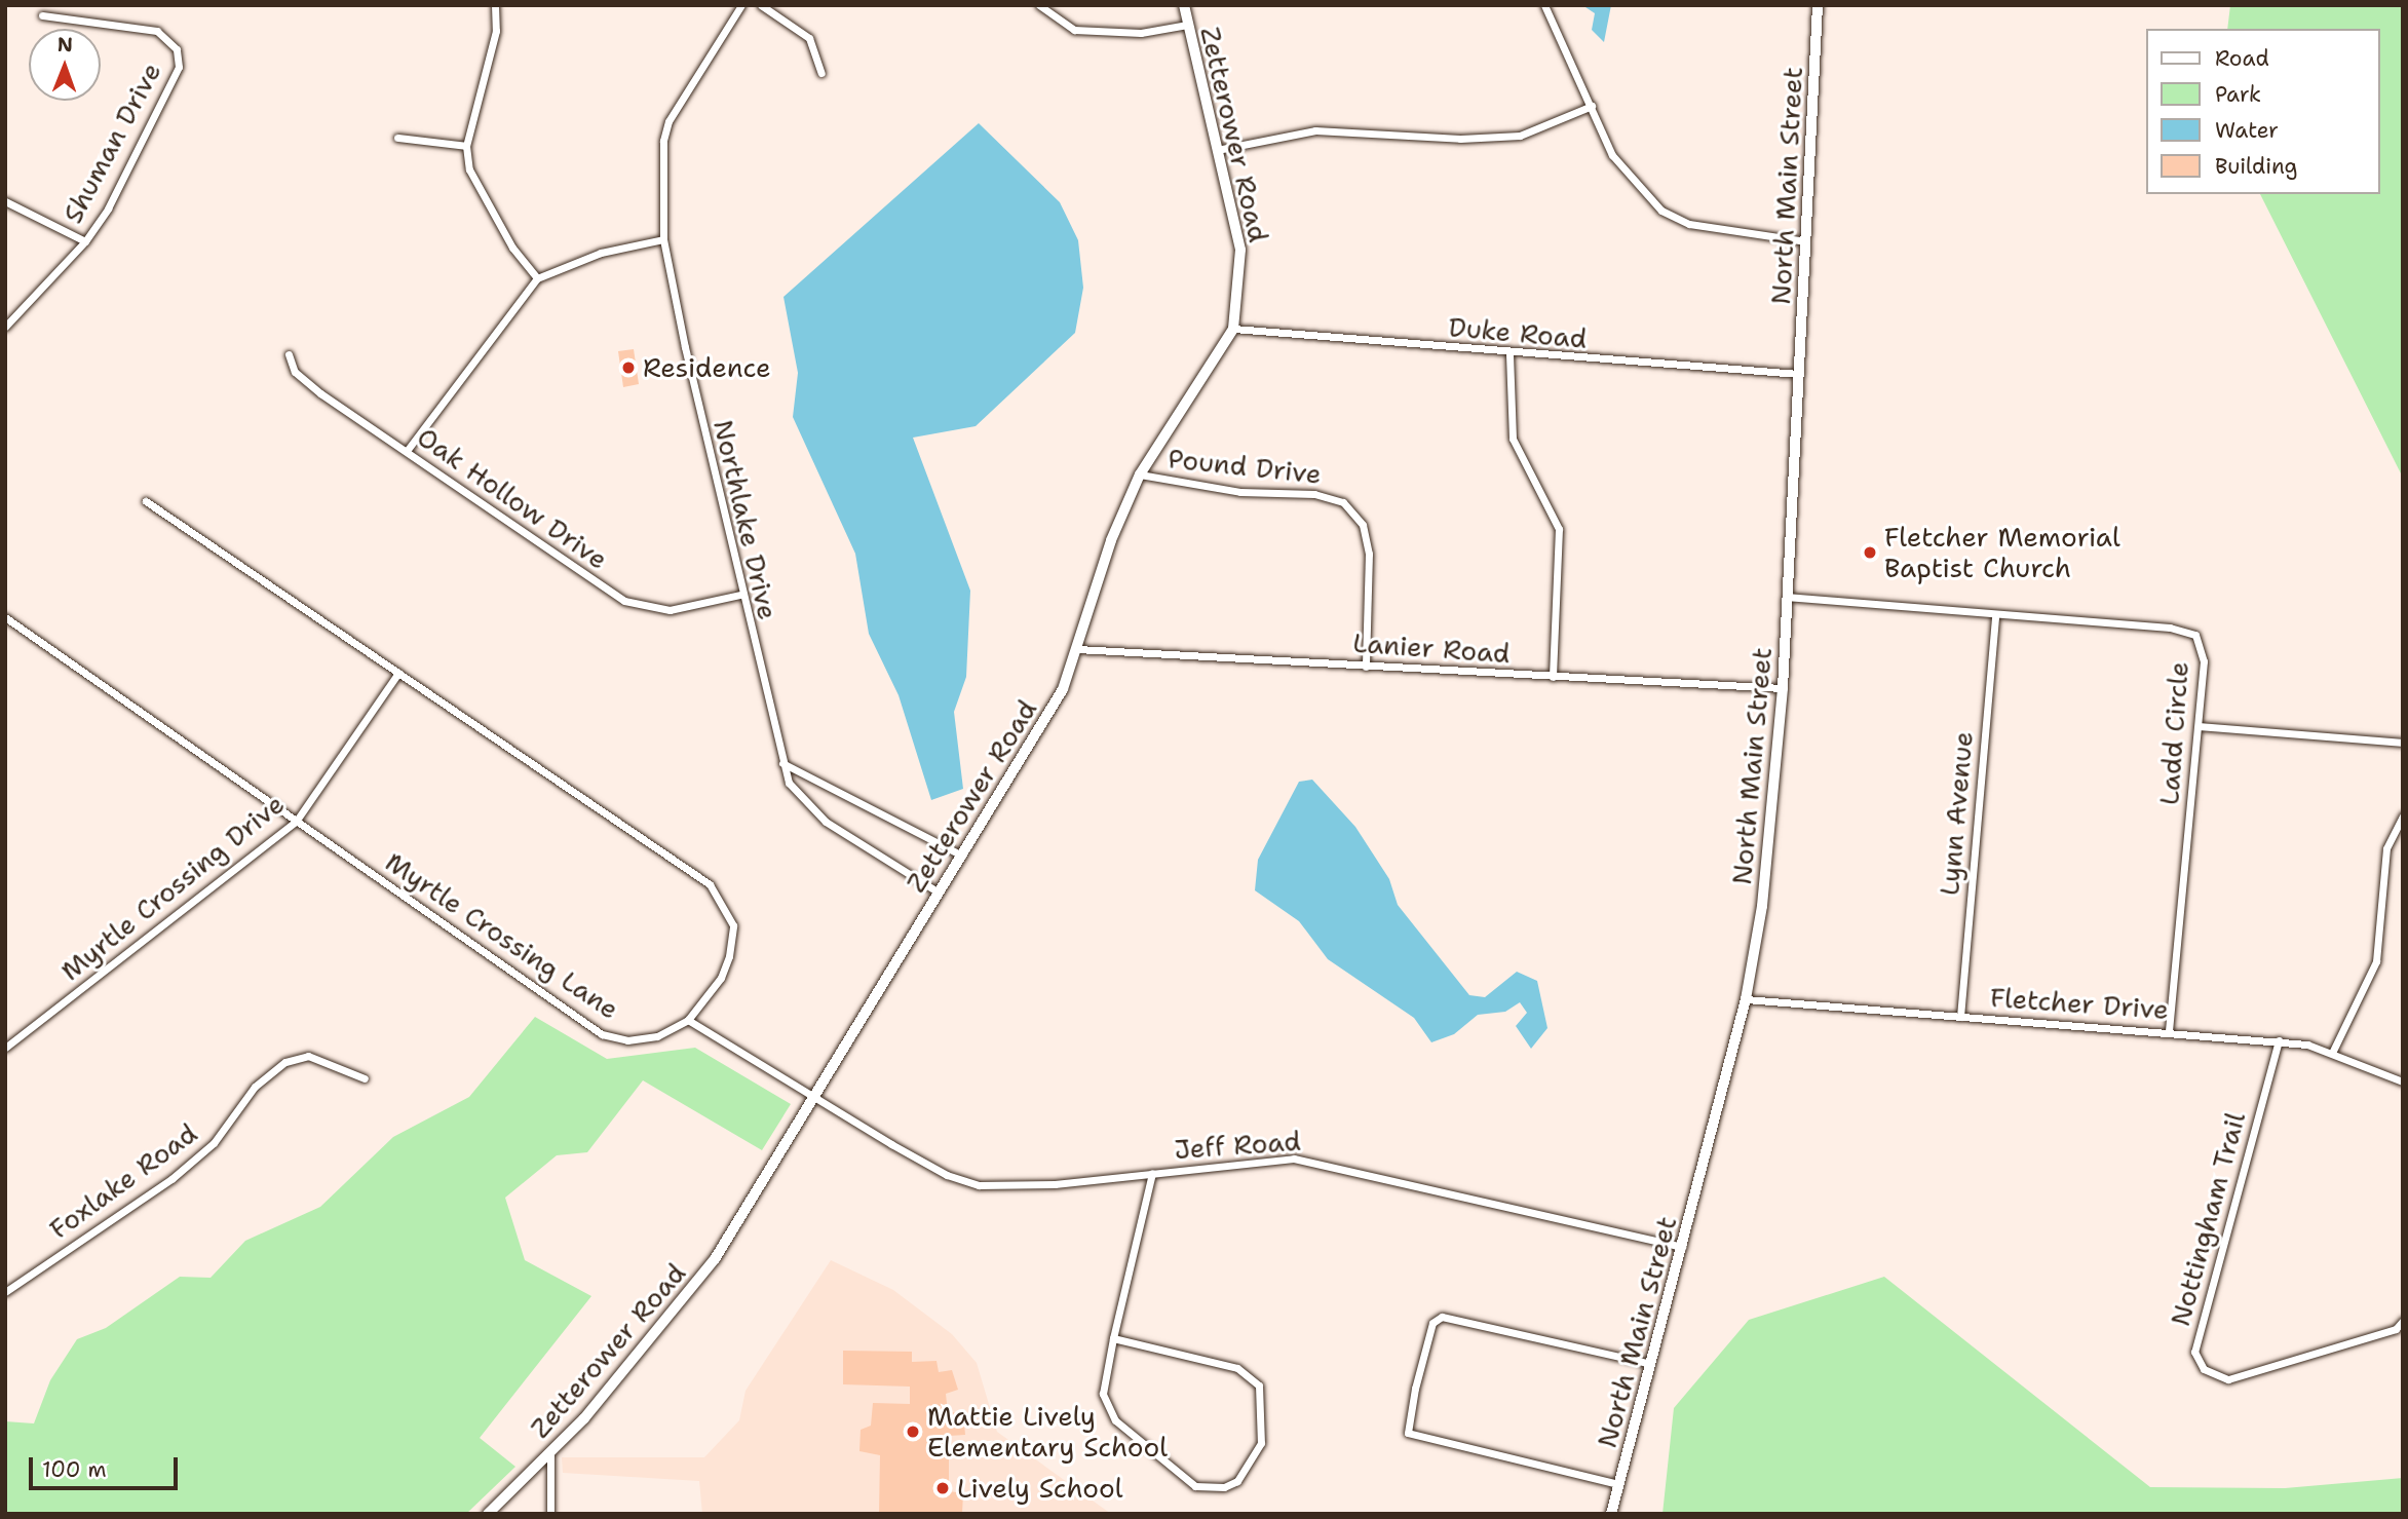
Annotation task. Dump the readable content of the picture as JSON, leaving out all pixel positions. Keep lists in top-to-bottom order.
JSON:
{
  "streets": {
    "street": [
      "Zetterower Road",
      "Shuman Drive",
      "North Main Street",
      "Duke Road",
      "Pound Drive",
      "Oak Hollow Drive",
      "Northlake Drive",
      "Lanier Road",
      "Ladd Circle",
      "Lynn Avenue",
      "Myrtle Crossing Drive",
      "Myrtle Crossing Lane",
      "Fletcher Drive",
      "Jeff Road",
      "Foxlake Road",
      "Nottingham Trail"
    ]
  },
  "crossings": [
    ["Zetterower Road", "Duke Road"],
    ["Zetterower Road", "Pound Drive"],
    ["Zetterower Road", "Northlake Drive"],
    ["Zetterower Road", "Lanier Road"],
    ["Zetterower Road", "Jeff Road"],
    ["North Main Street", "Duke Road"],
    ["North Main Street", "Lanier Road"],
    ["North Main Street", "Ladd Circle"],
    ["North Main Street", "Fletcher Drive"],
    ["North Main Street", "Jeff Road"],
    ["Pound Drive", "Lanier Road"],
    ["Oak Hollow Drive", "Northlake Drive"],
    ["Ladd Circle", "Lynn Avenue"],
    ["Ladd Circle", "Fletcher Drive"],
    ["Lynn Avenue", "Fletcher Drive"],
    ["Myrtle Crossing Drive", "Myrtle Crossing Lane"],
    ["Myrtle Crossing Lane", "Jeff Road"],
    ["Fletcher Drive", "Nottingham Trail"]
  ],
  "places": [
    "Residence",
    "Fletcher Memorial Baptist Church",
    "Mattie Lively Elementary School",
    "Lively School"
  ],
  "legend": [
    "Road",
    "Park",
    "Water",
    "Building"
  ],
  "scale_bar": "100 m",
  "north": "top"
}
